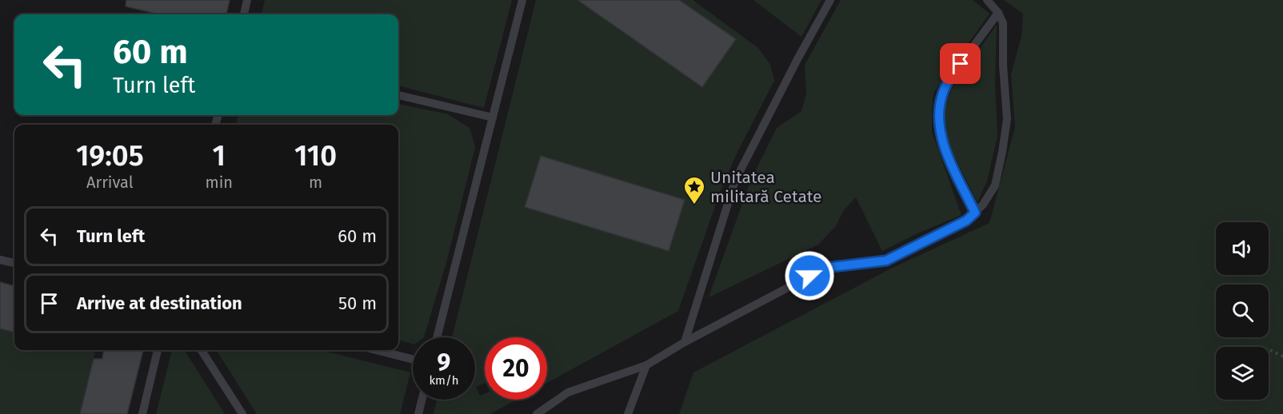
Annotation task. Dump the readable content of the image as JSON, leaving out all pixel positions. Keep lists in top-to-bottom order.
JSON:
{
  "places": {
    "place": ["Unitatea militară Cetate"]
  },
  "page": {
    "turn": ["60 m", "Turn left"],
    "eta": [
      "19:05",
      "Arrival",
      "1",
      "min",
      "110",
      "m"
    ],
    "list": [
      {
        "name": "Turn left",
        "value": "60 m"
      },
      {
        "name": "Arrive at destination",
        "value": "50 m"
      }
    ],
    "speed": "9 km/h",
    "limit": "20"
  }
}
